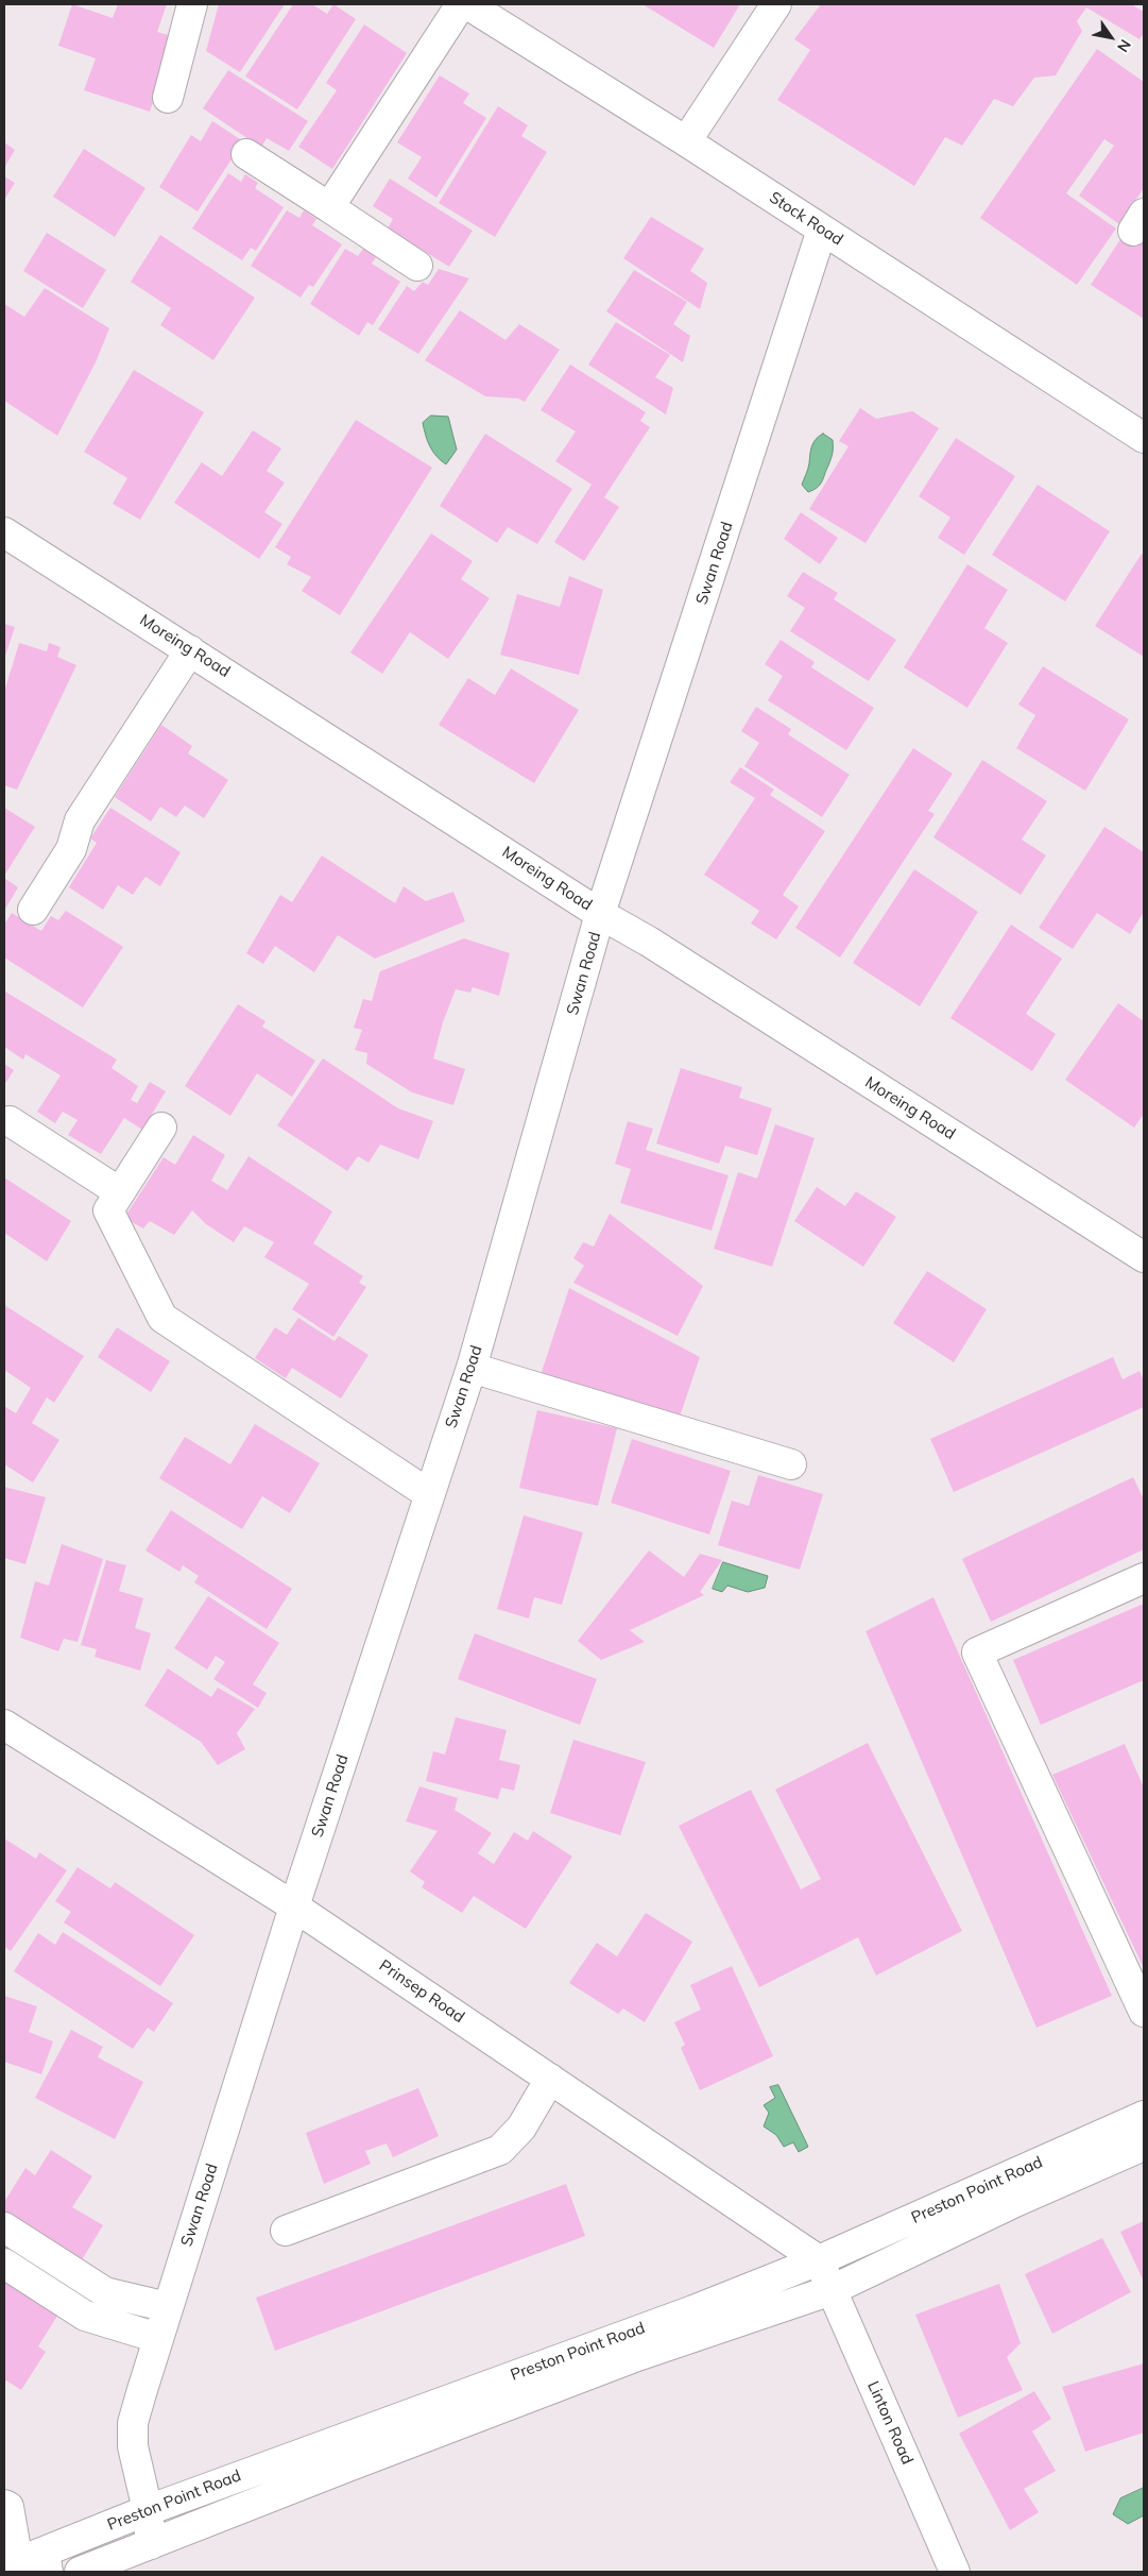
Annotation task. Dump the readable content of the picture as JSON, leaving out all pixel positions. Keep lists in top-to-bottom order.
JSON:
{
  "streets": {
    "street": [
      "Stock Road",
      "Swan Road",
      "Moreing Road",
      "Prinsep Road",
      "Preston Point Road",
      "Linton Road"
    ]
  },
  "crossings": [
    ["Stock Road", "Swan Road"],
    ["Swan Road", "Moreing Road"],
    ["Swan Road", "Prinsep Road"],
    ["Swan Road", "Preston Point Road"],
    ["Prinsep Road", "Preston Point Road"],
    ["Prinsep Road", "Linton Road"],
    ["Preston Point Road", "Linton Road"]
  ],
  "north": "bottom right"
}
